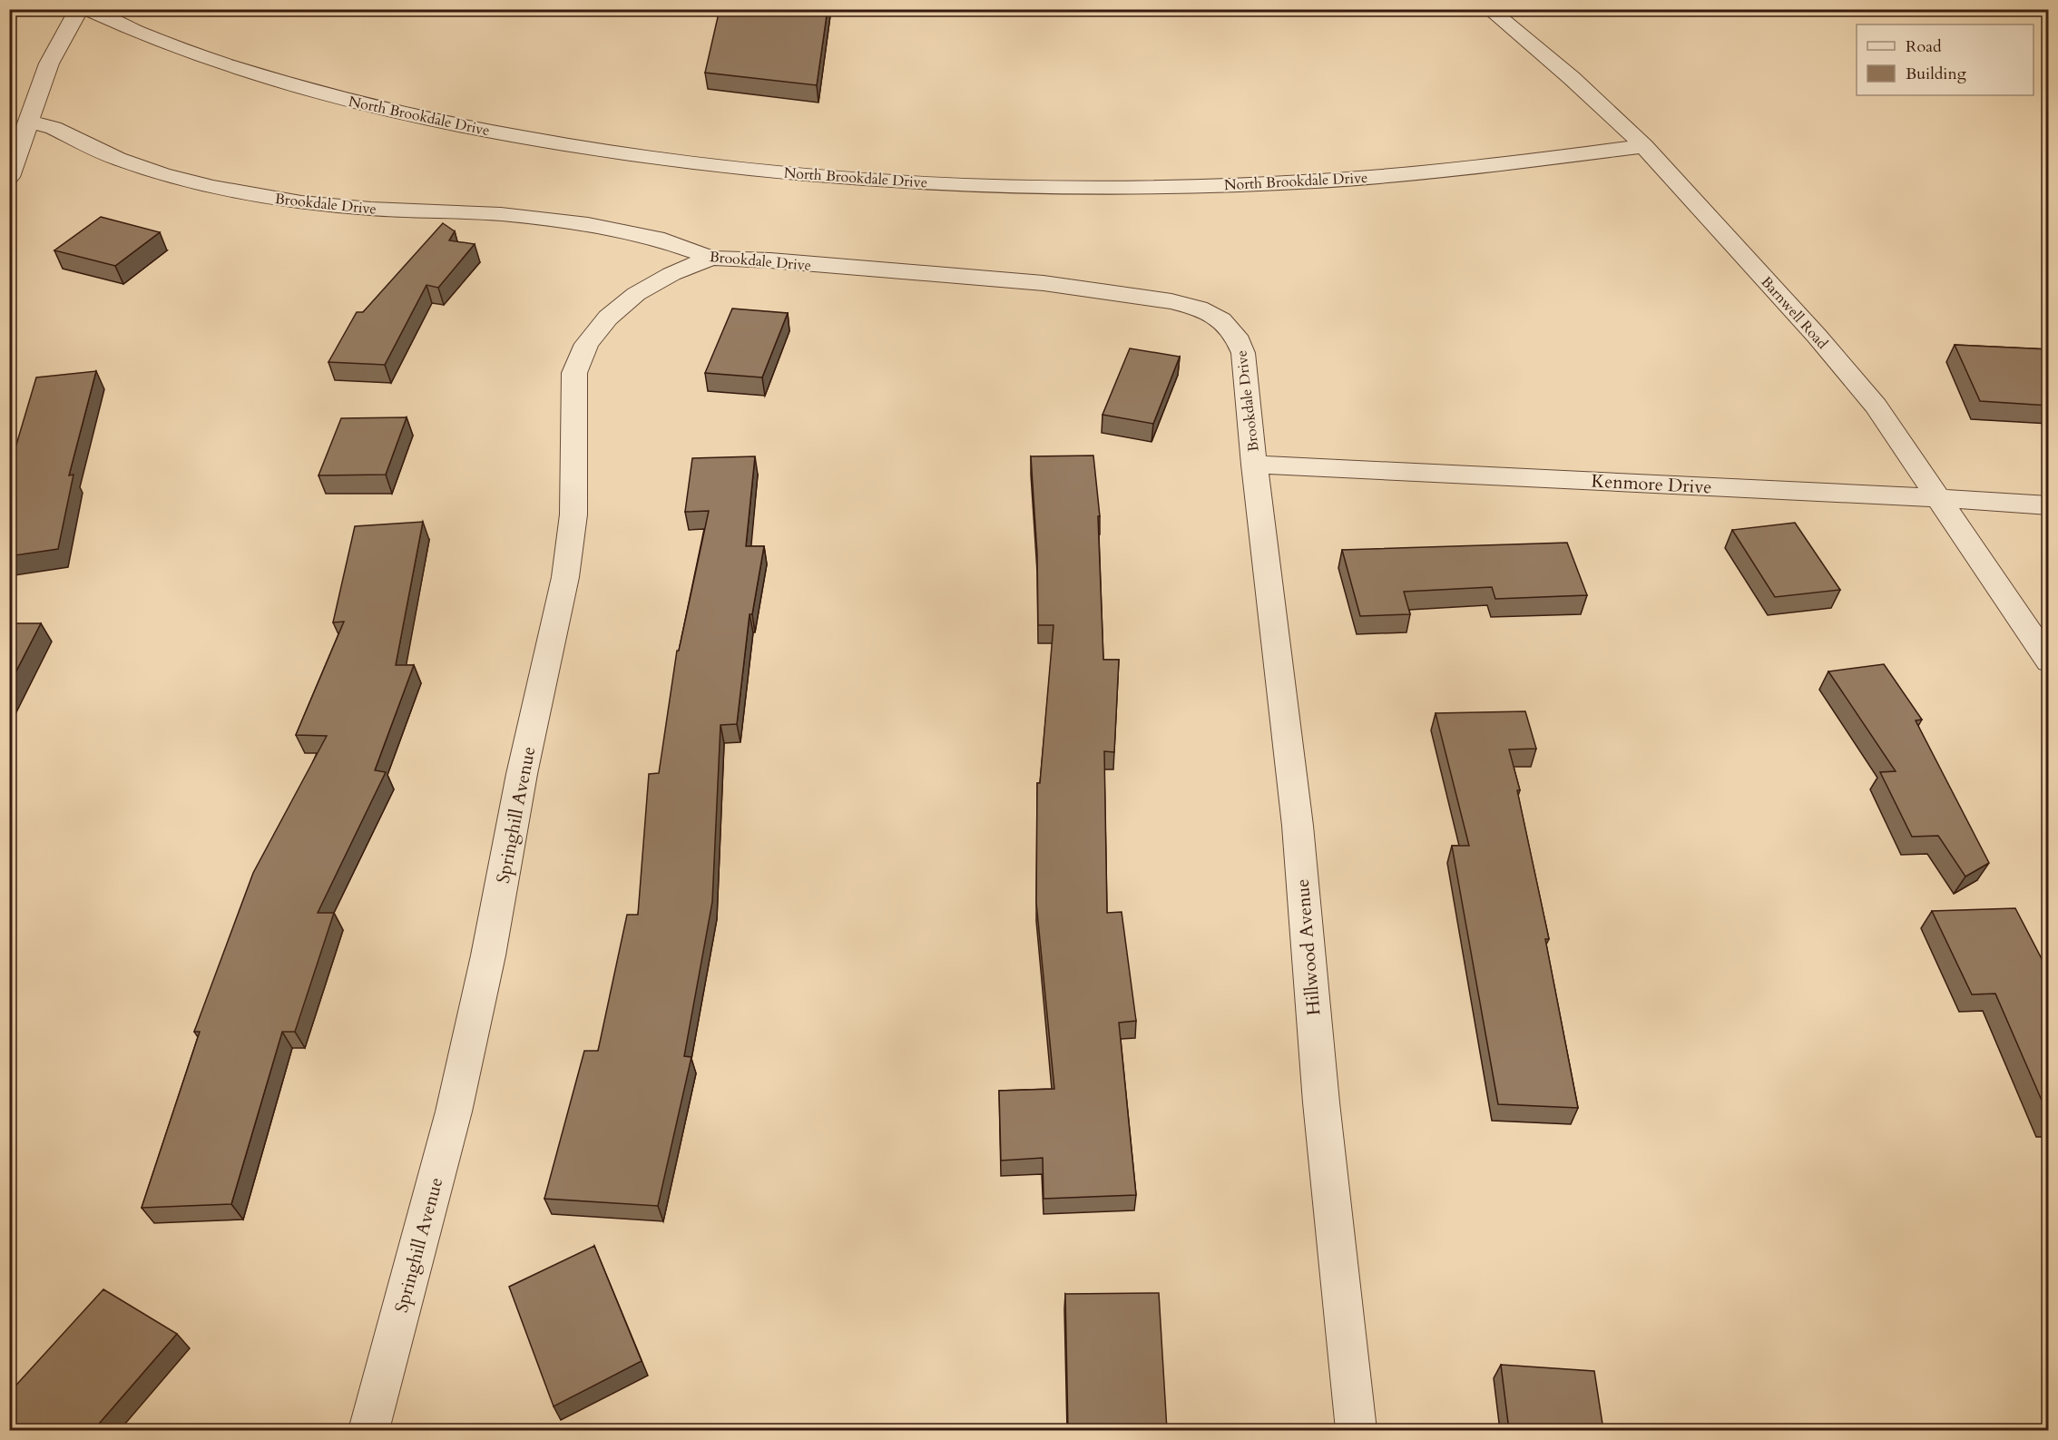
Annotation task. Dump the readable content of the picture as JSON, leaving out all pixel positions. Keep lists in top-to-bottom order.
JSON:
{
  "streets": {
    "street": [
      "North Brookdale Drive",
      "Brookdale Drive",
      "Barnwell Road",
      "Kenmore Drive",
      "Springhill Avenue",
      "Hillwood Avenue"
    ]
  },
  "crossings": [
    ["North Brookdale Drive", "Barnwell Road"],
    ["Brookdale Drive", "Kenmore Drive"],
    ["Brookdale Drive", "Springhill Avenue"],
    ["Brookdale Drive", "Hillwood Avenue"],
    ["Barnwell Road", "Kenmore Drive"],
    ["Kenmore Drive", "Hillwood Avenue"]
  ],
  "legend": ["Road", "Building"]
}
